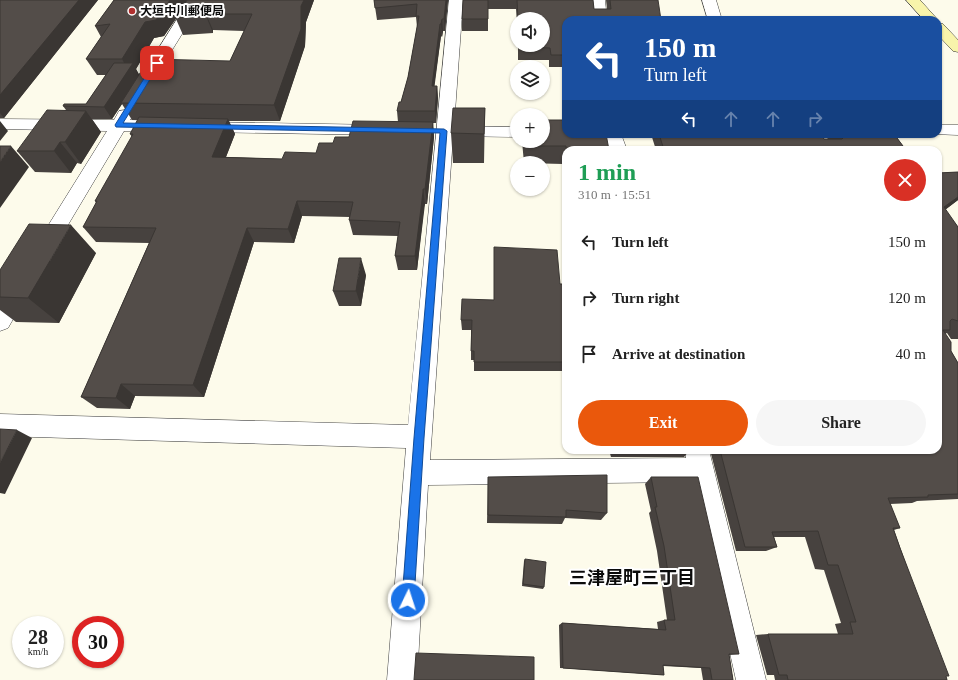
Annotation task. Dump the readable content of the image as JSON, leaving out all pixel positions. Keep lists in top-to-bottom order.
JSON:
{
  "districts": ["三津屋町三丁目"],
  "places": ["大垣中川郵便局"],
  "page": {
    "map_buttons": ["+", "−"],
    "turn": ["150 m", "Turn left"],
    "heading": ["1 min", "310 m · 15:51"],
    "list": [
      {
        "name": "Turn left",
        "value": "150 m"
      },
      {
        "name": "Turn right",
        "value": "120 m"
      },
      {
        "name": "Arrive at destination",
        "value": "40 m"
      }
    ],
    "buttons": ["Exit", "Share"],
    "speed": "28 km/h",
    "limit": "30"
  }
}
